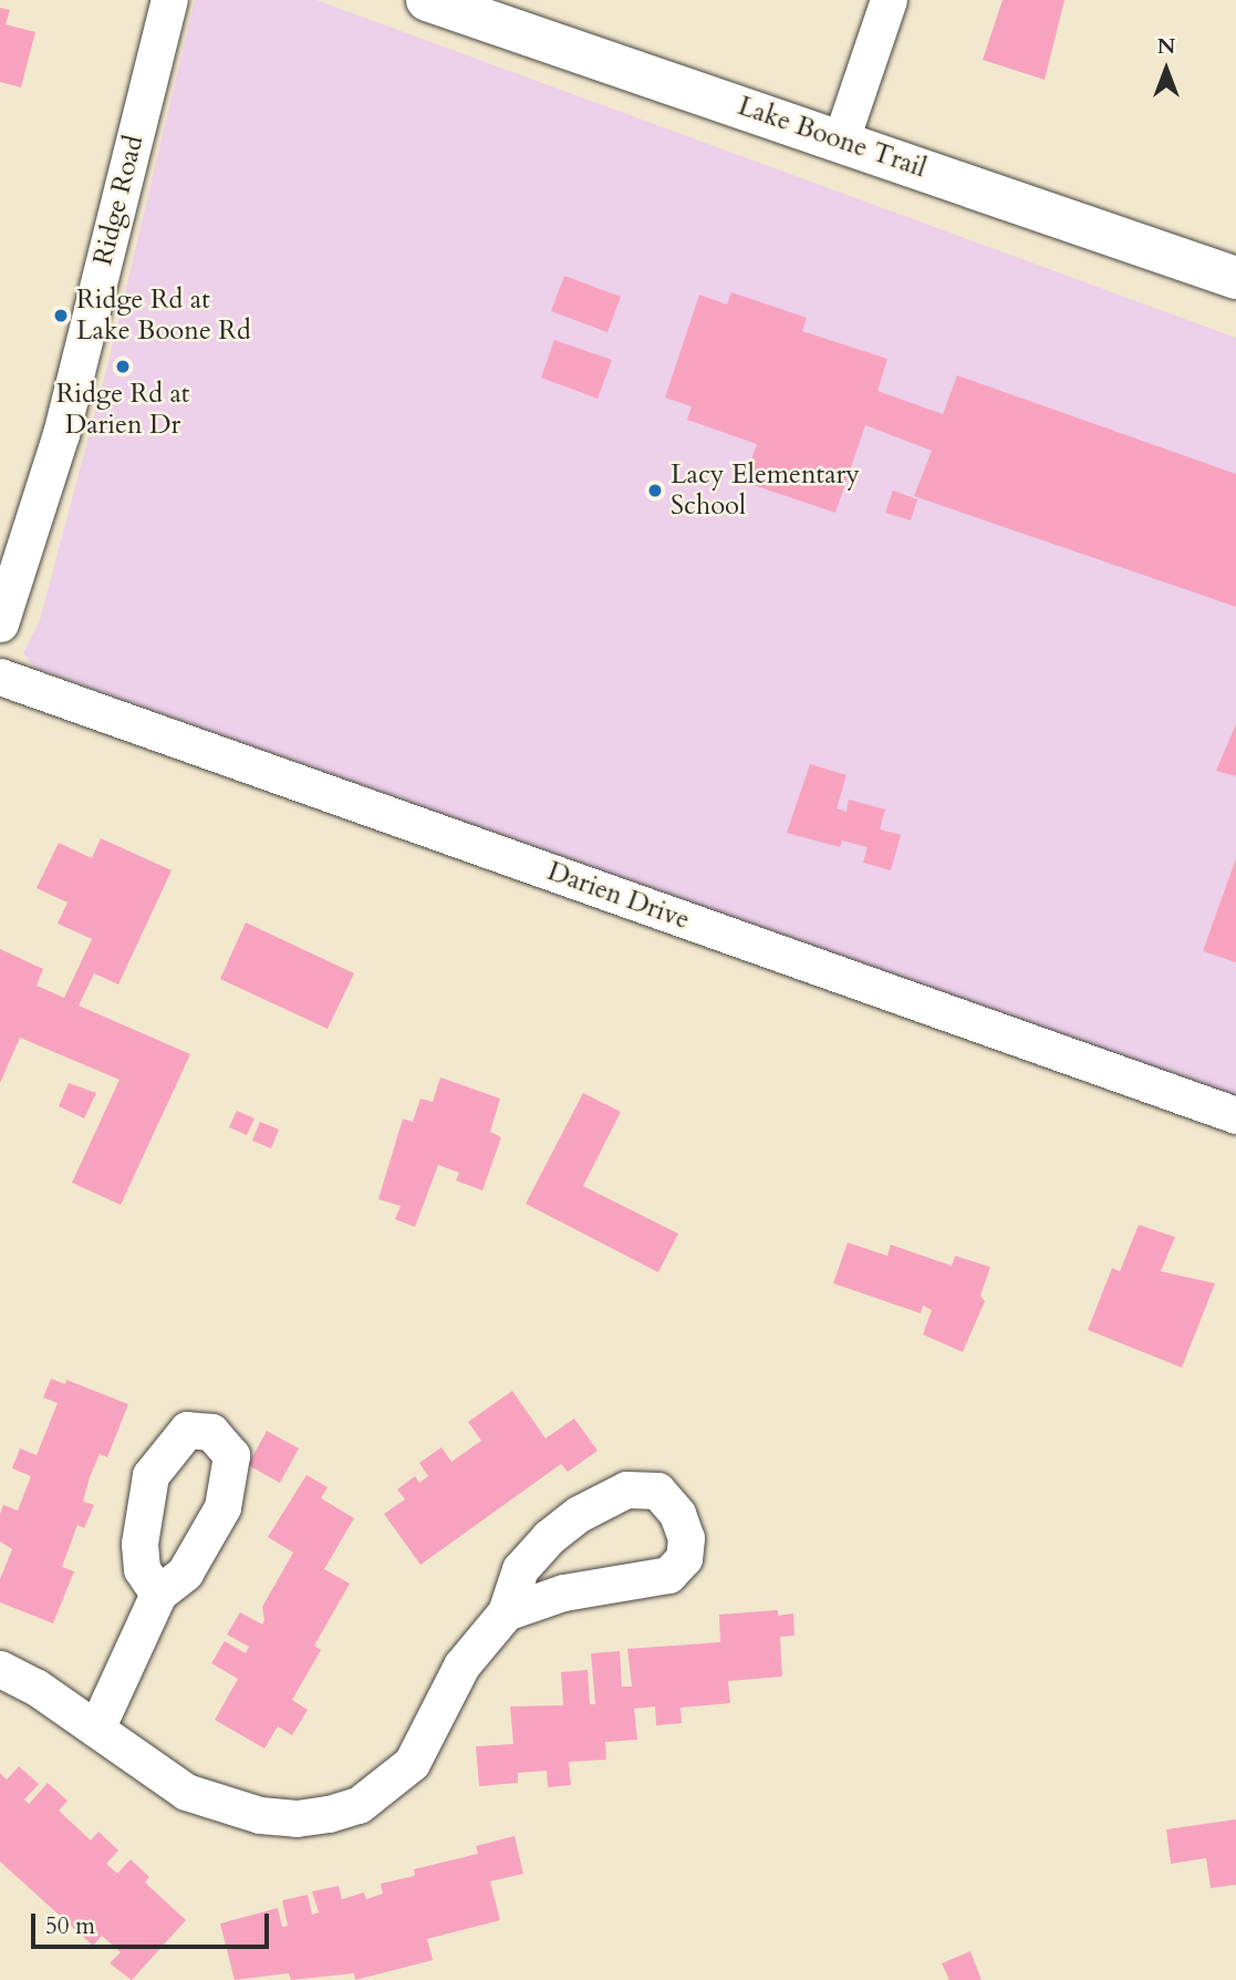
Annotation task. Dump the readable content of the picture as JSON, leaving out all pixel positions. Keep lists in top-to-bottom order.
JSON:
{
  "streets": {
    "main road": ["Lake Boone Trail"],
    "street": ["Ridge Road", "Darien Drive"]
  },
  "places": ["Ridge Rd at Lake Boone Rd", "Ridge Rd at Darien Dr", "Lacy Elementary School"],
  "scale_bar": "50 m",
  "north": "top"
}
